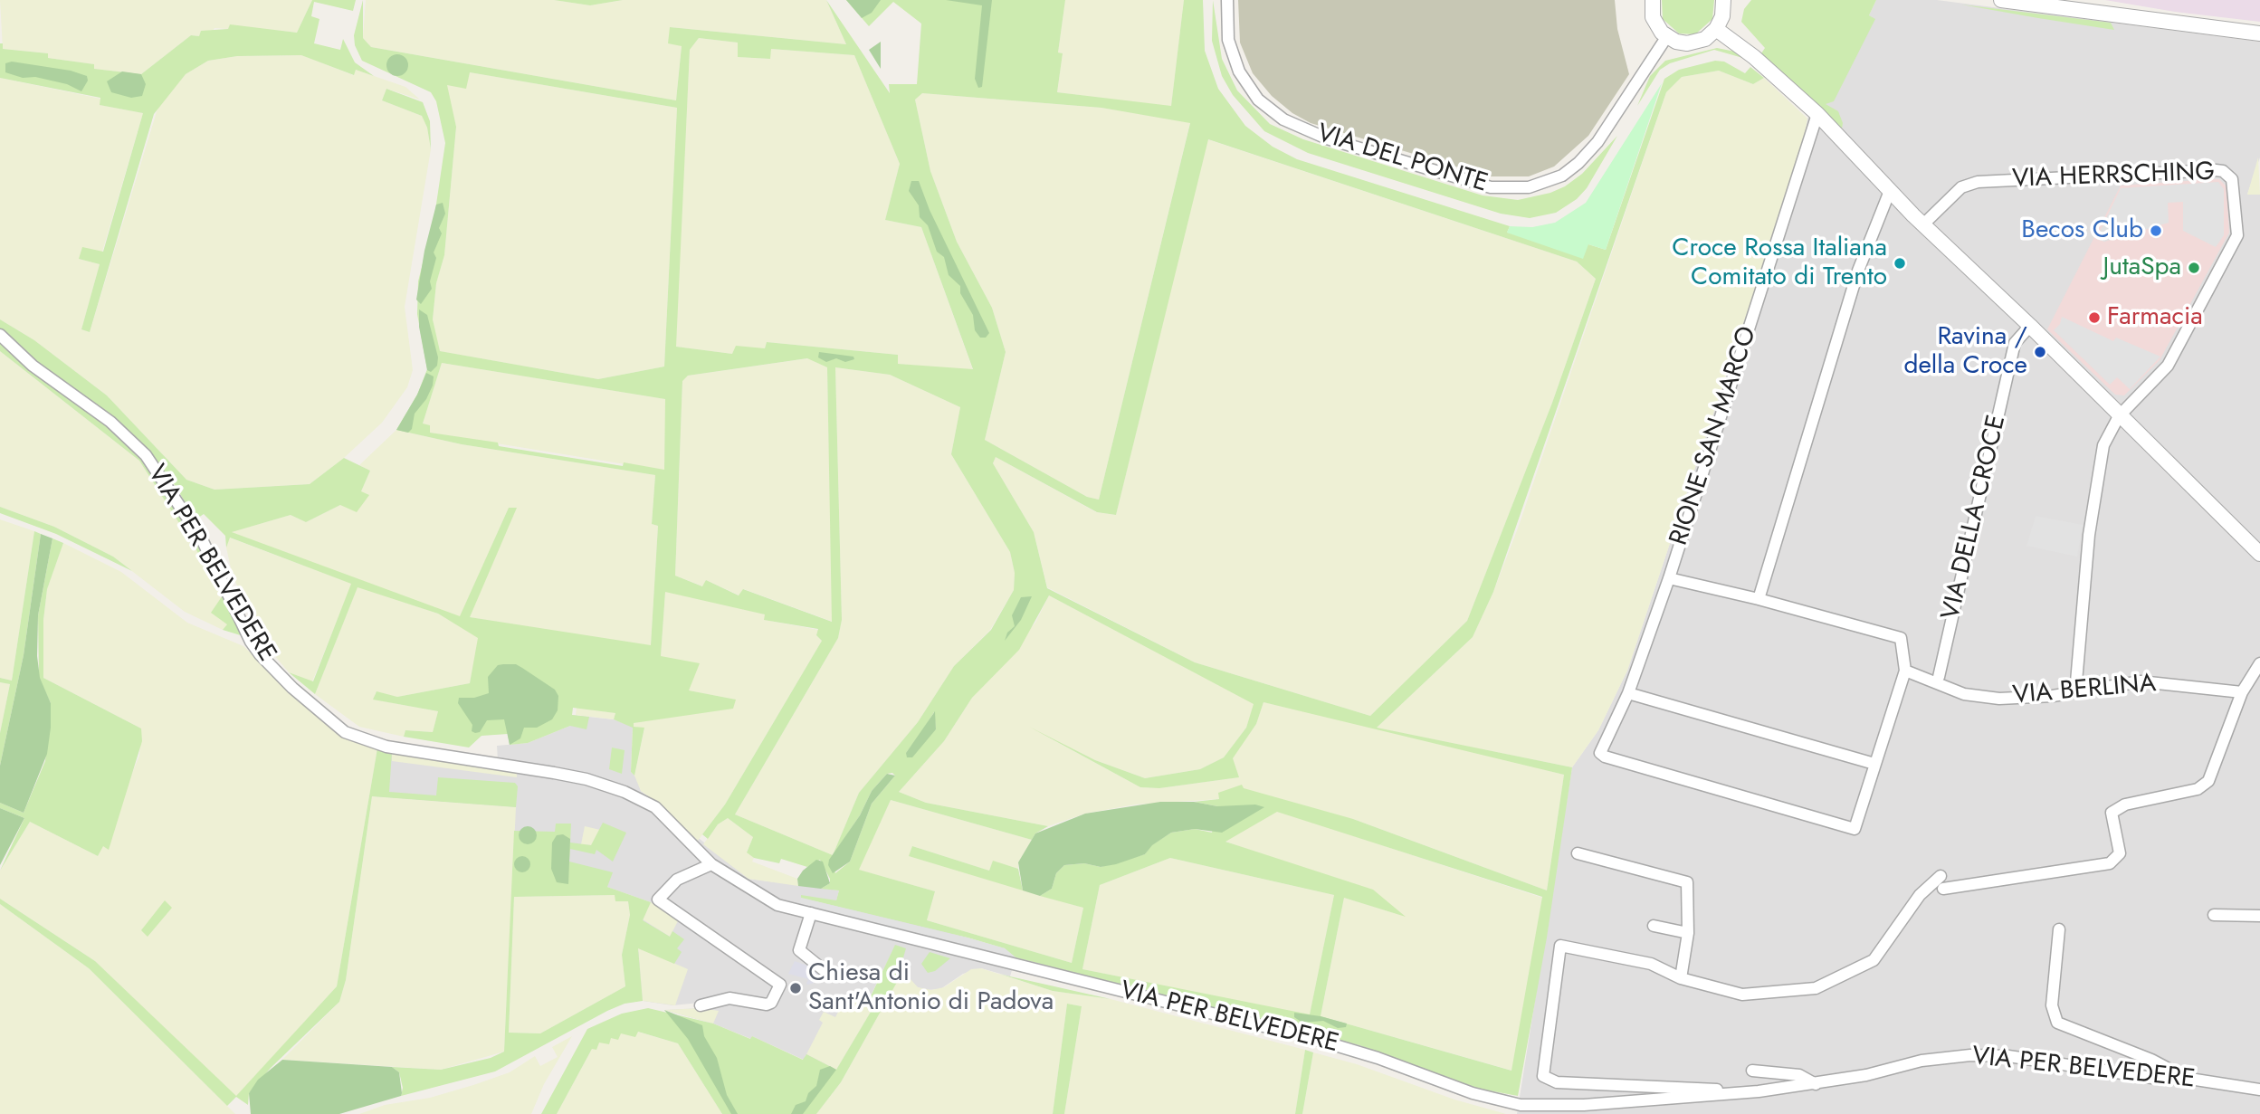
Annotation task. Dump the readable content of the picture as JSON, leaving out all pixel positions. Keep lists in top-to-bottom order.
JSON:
{
  "streets": {
    "street": [
      "VIA DEL PONTE",
      "VIA HERRSCHING",
      "RIONE SAN MARCO",
      "VIA DELLA CROCE",
      "VIA PER BELVEDERE",
      "VIA BERLINA"
    ]
  },
  "crossings": [
    ["RIONE SAN MARCO", "VIA BERLINA"]
  ],
  "places": [
    "Becos Club",
    "Croce Rossa Italiana Comitato di Trento",
    "JutaSpa",
    "Farmacia",
    "Ravina / della Croce",
    "Chiesa di Sant'Antonio di Padova"
  ]
}
